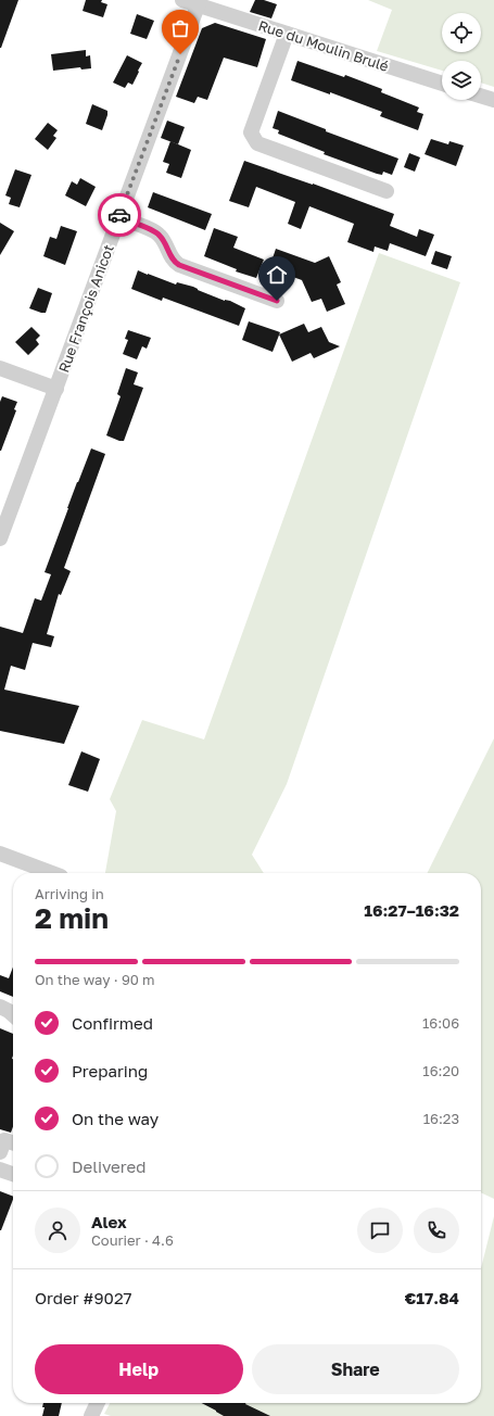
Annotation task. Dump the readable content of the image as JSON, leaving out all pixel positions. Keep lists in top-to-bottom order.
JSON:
{
  "streets": {
    "street": ["Rue du Moulin Brulé", "Rue François Anicot"]
  },
  "crossings": [
    ["Rue du Moulin Brulé", "Rue François Anicot"]
  ],
  "page": {
    "heading": ["2 min", "Arriving in", "16:27–16:32"],
    "panel": [
      "Alex",
      "Courier · 4.6",
      "Order #9027",
      "€17.84"
    ],
    "bar": "On the way · 90 m",
    "list": [
      ["Confirmed", "16:06"],
      ["Preparing", "16:20"],
      ["On the way", "16:23"],
      "Delivered"
    ],
    "buttons": ["Help", "Share"]
  }
}
